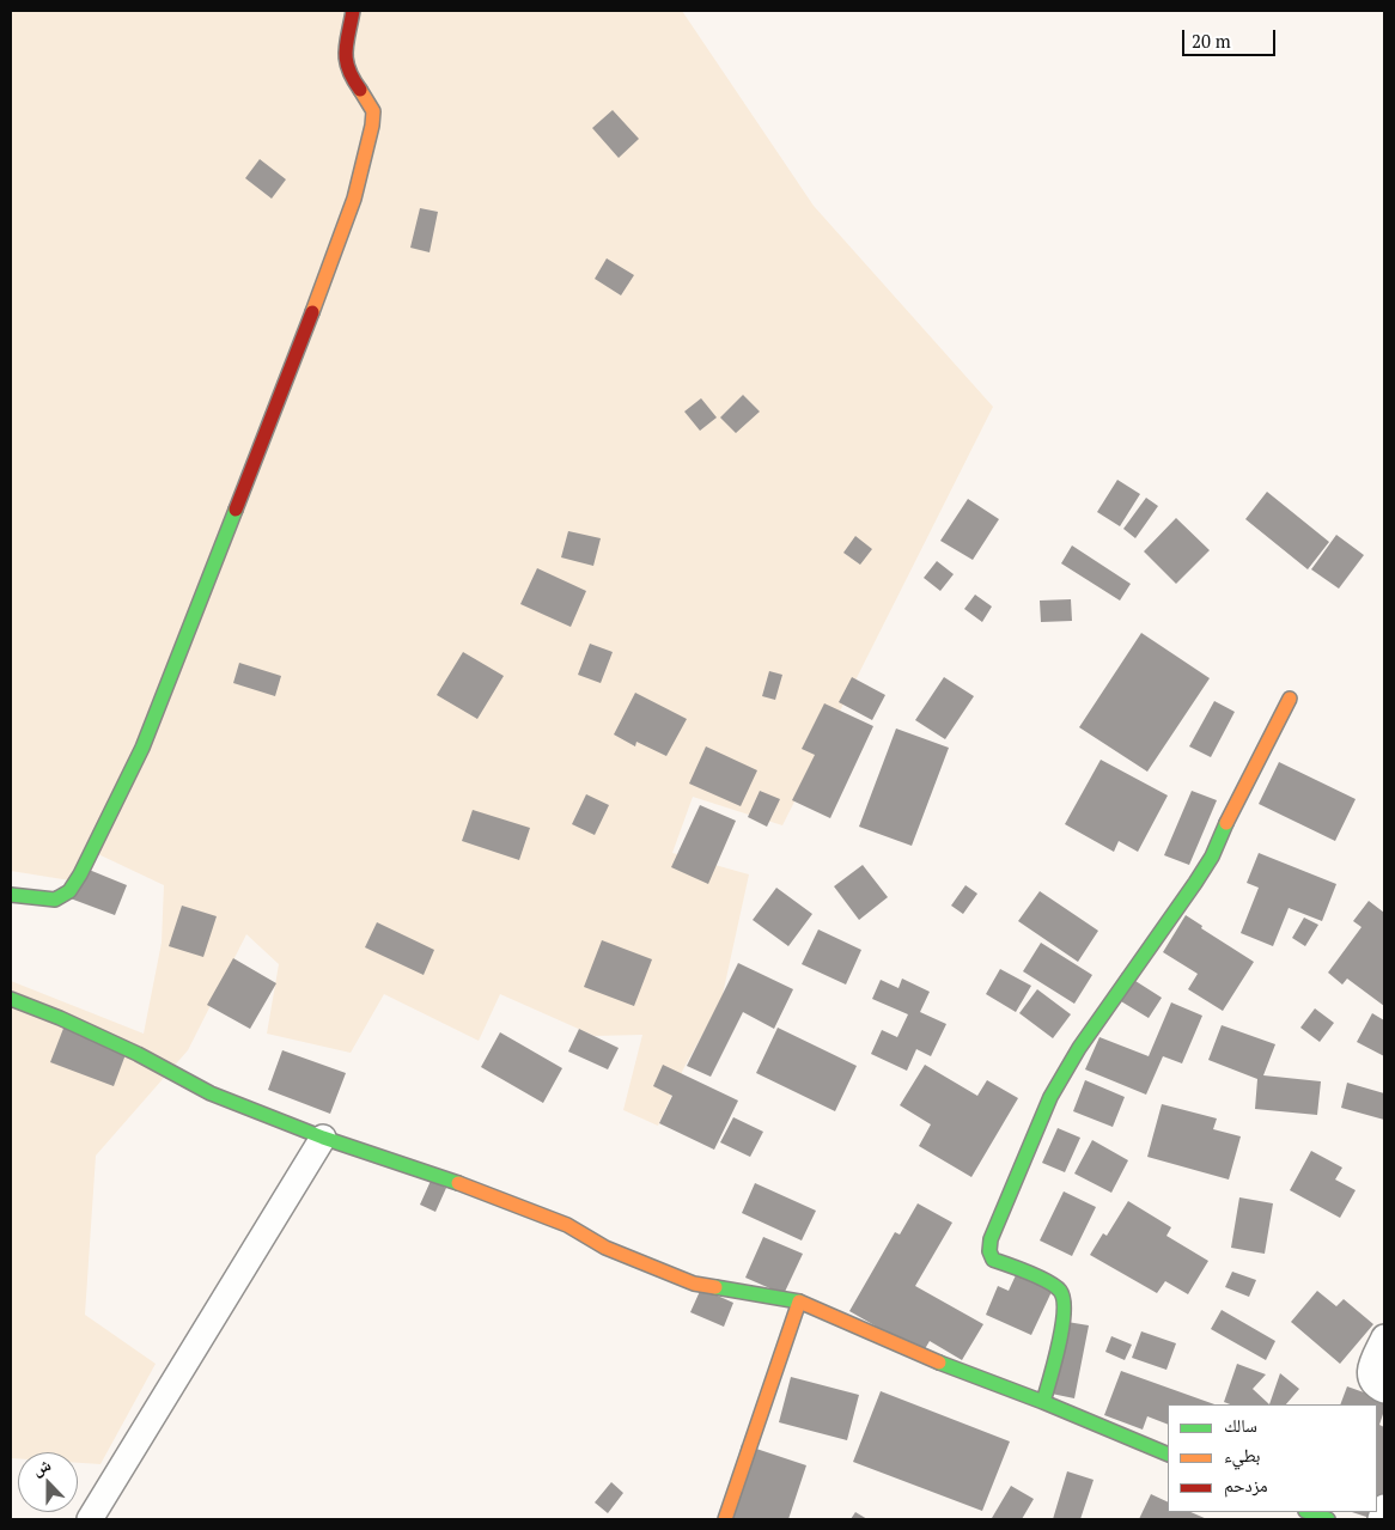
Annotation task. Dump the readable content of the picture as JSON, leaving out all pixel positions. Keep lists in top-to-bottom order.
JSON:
{
  "legend": ["سالك", "بطيء", "مزدحم"],
  "scale_bar": "20 m",
  "north": "top"
}
